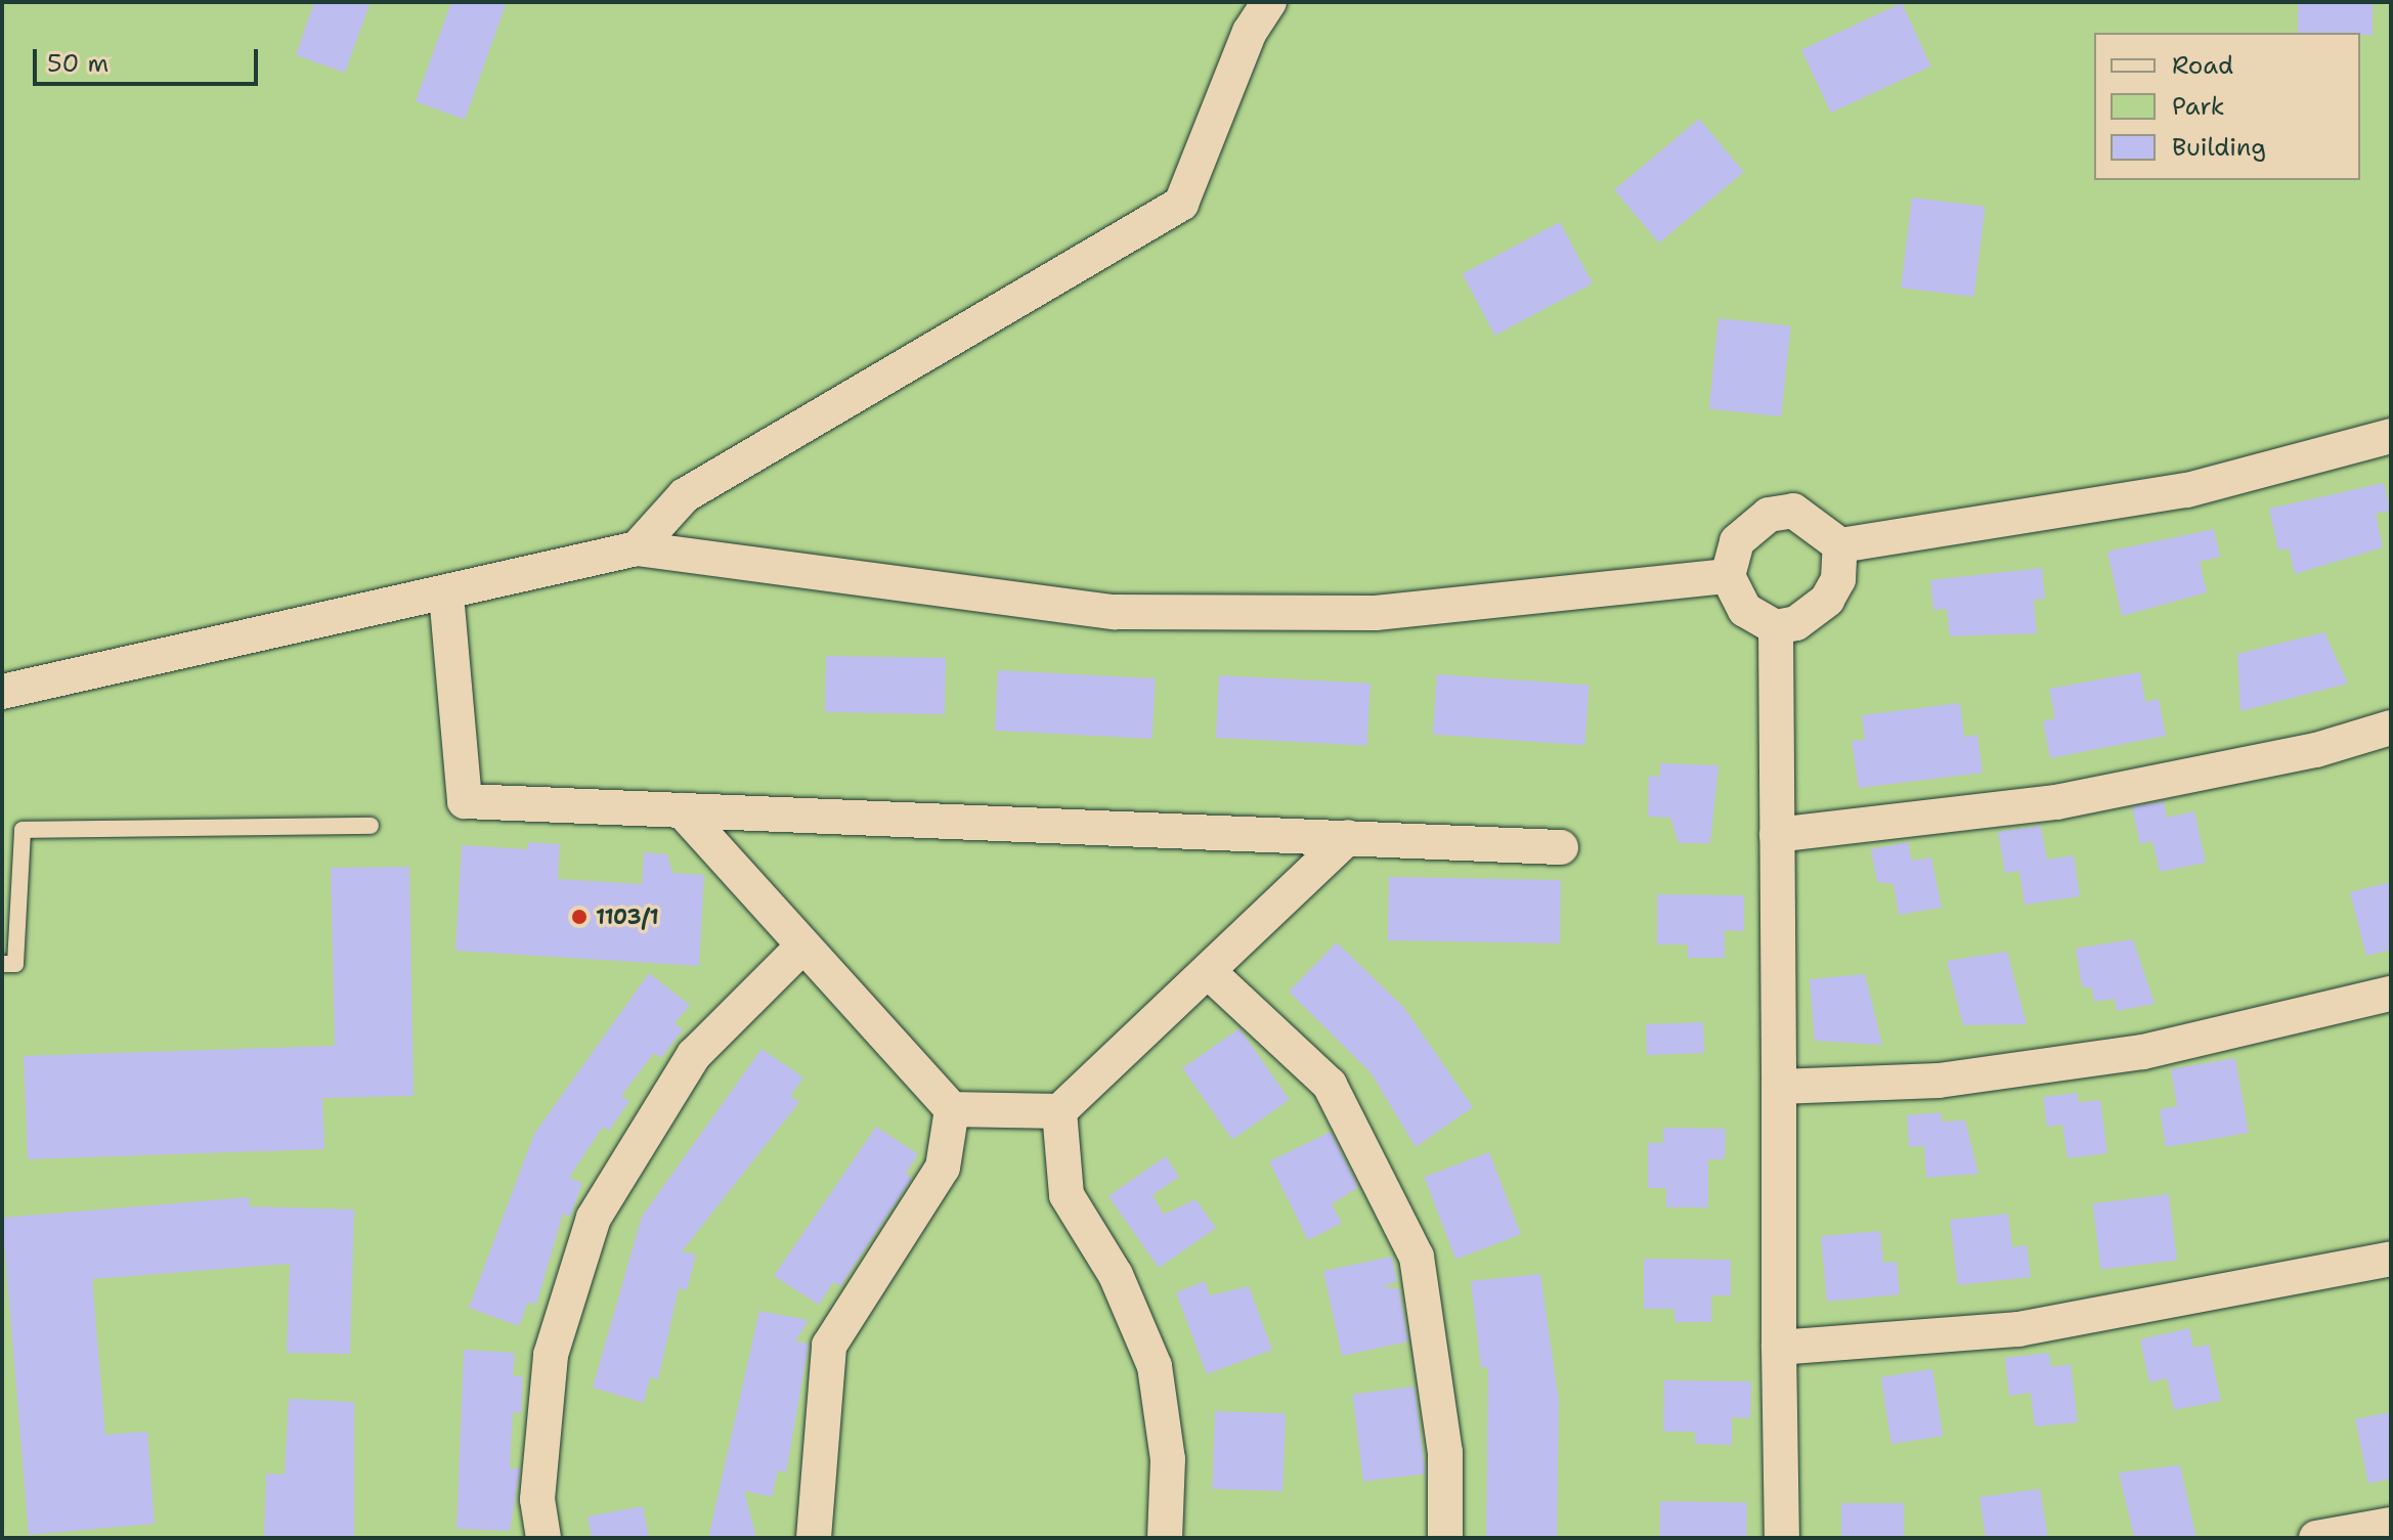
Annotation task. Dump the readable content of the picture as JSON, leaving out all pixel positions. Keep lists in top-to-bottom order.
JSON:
{
  "places": ["1103/1"],
  "legend": ["Road", "Park", "Building"],
  "scale_bar": "50 m"
}
